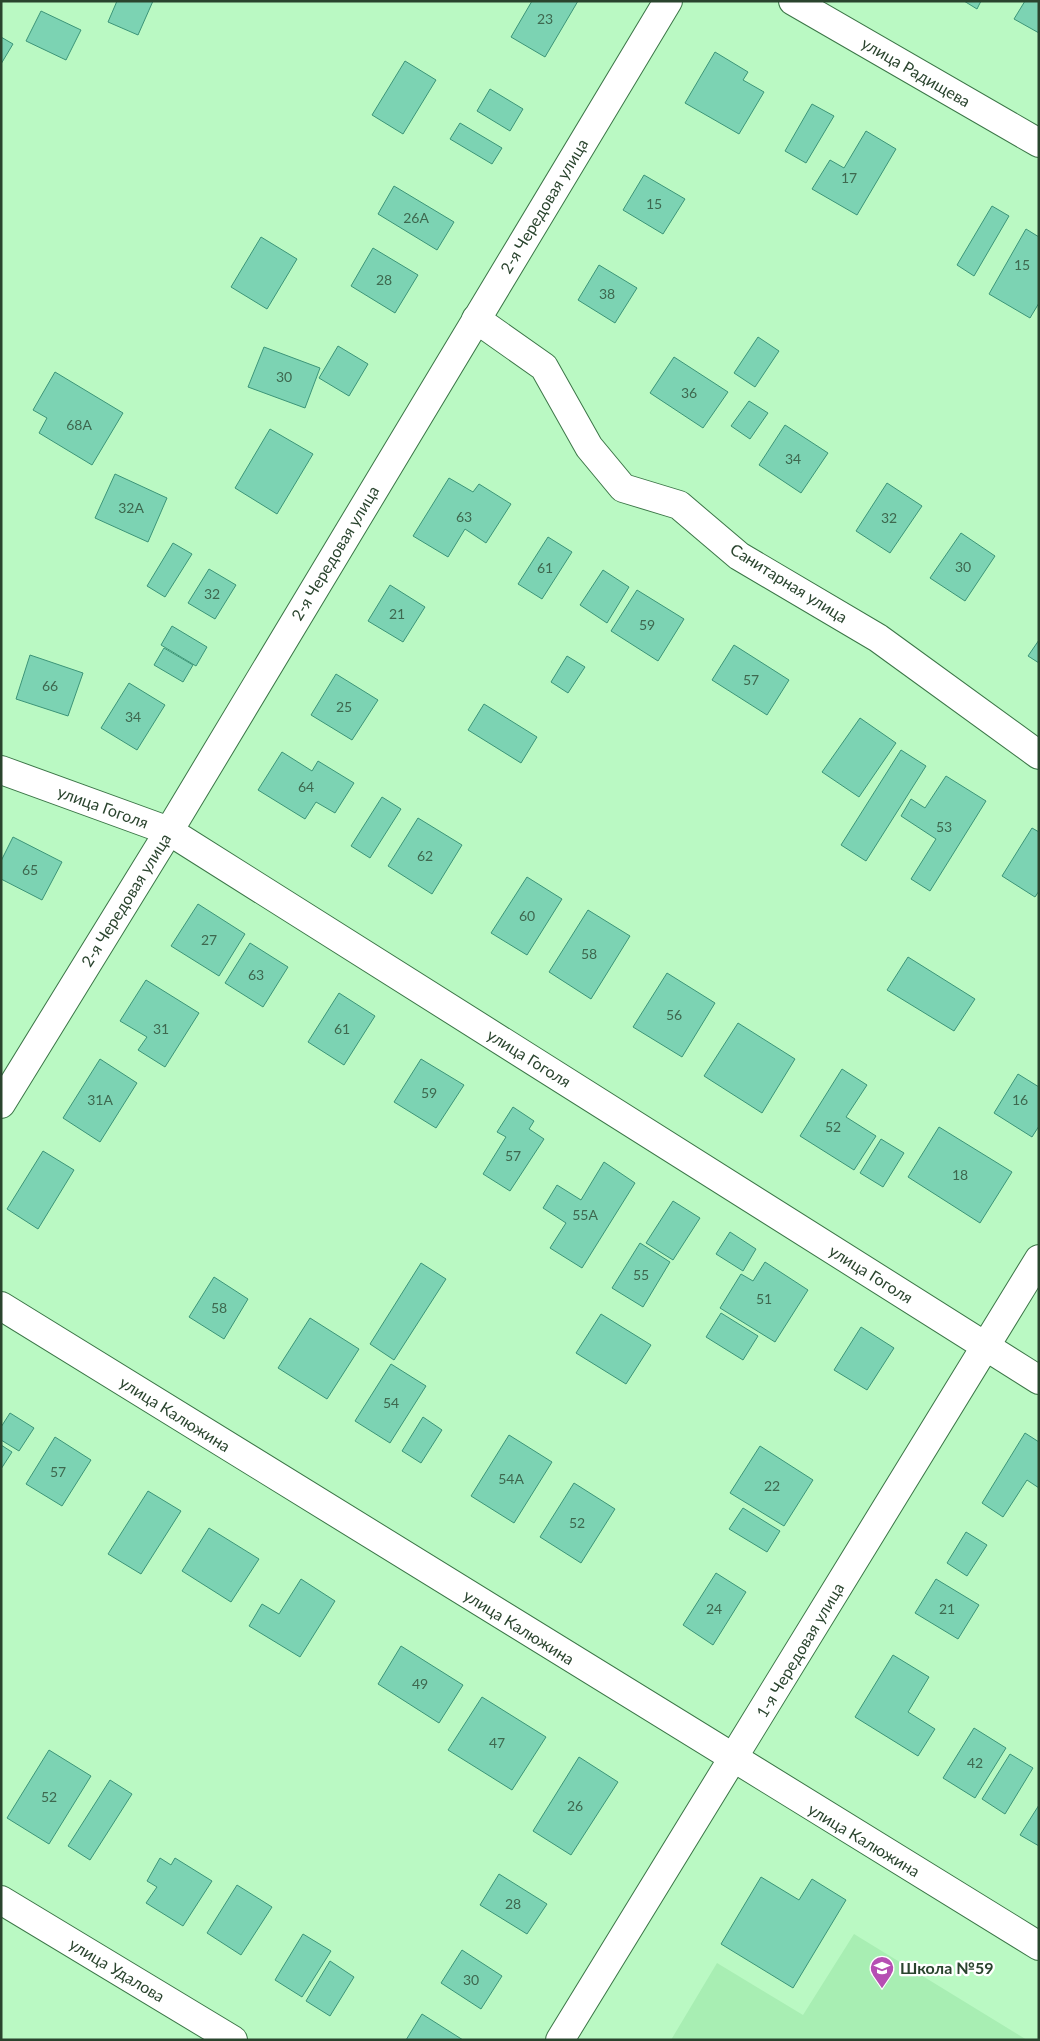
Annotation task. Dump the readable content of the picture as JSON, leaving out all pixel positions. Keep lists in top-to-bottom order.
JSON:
{
  "streets": {
    "street": [
      "улица Радищева",
      "2-я Чередовая улица",
      "Санитарная улица",
      "улица Гоголя",
      "улица Калюжина",
      "1-я Чередовая улица",
      "улица Удалова"
    ]
  },
  "crossings": [
    ["2-я Чередовая улица", "Санитарная улица"],
    ["2-я Чередовая улица", "улица Гоголя"],
    ["улица Гоголя", "1-я Чередовая улица"],
    ["улица Калюжина", "1-я Чередовая улица"]
  ],
  "places": {
    "school or university": ["Школа №59"]
  },
  "house_numbers": [
    "23",
    "17",
    "15",
    "26А",
    "15",
    "28",
    "38",
    "30",
    "36",
    "68А",
    "34",
    "32А",
    "63",
    "32",
    "30",
    "61",
    "32",
    "21",
    "59",
    "57",
    "66",
    "25",
    "34",
    "64",
    "53",
    "62",
    "65",
    "60",
    "27",
    "58",
    "63",
    "56",
    "31",
    "61",
    "59",
    "31А",
    "16",
    "52",
    "57",
    "18",
    "55А",
    "55",
    "51",
    "58",
    "54",
    "57",
    "54А",
    "22",
    "52",
    "24",
    "21",
    "49",
    "47",
    "42",
    "52",
    "26",
    "28",
    "30"
  ]
}
